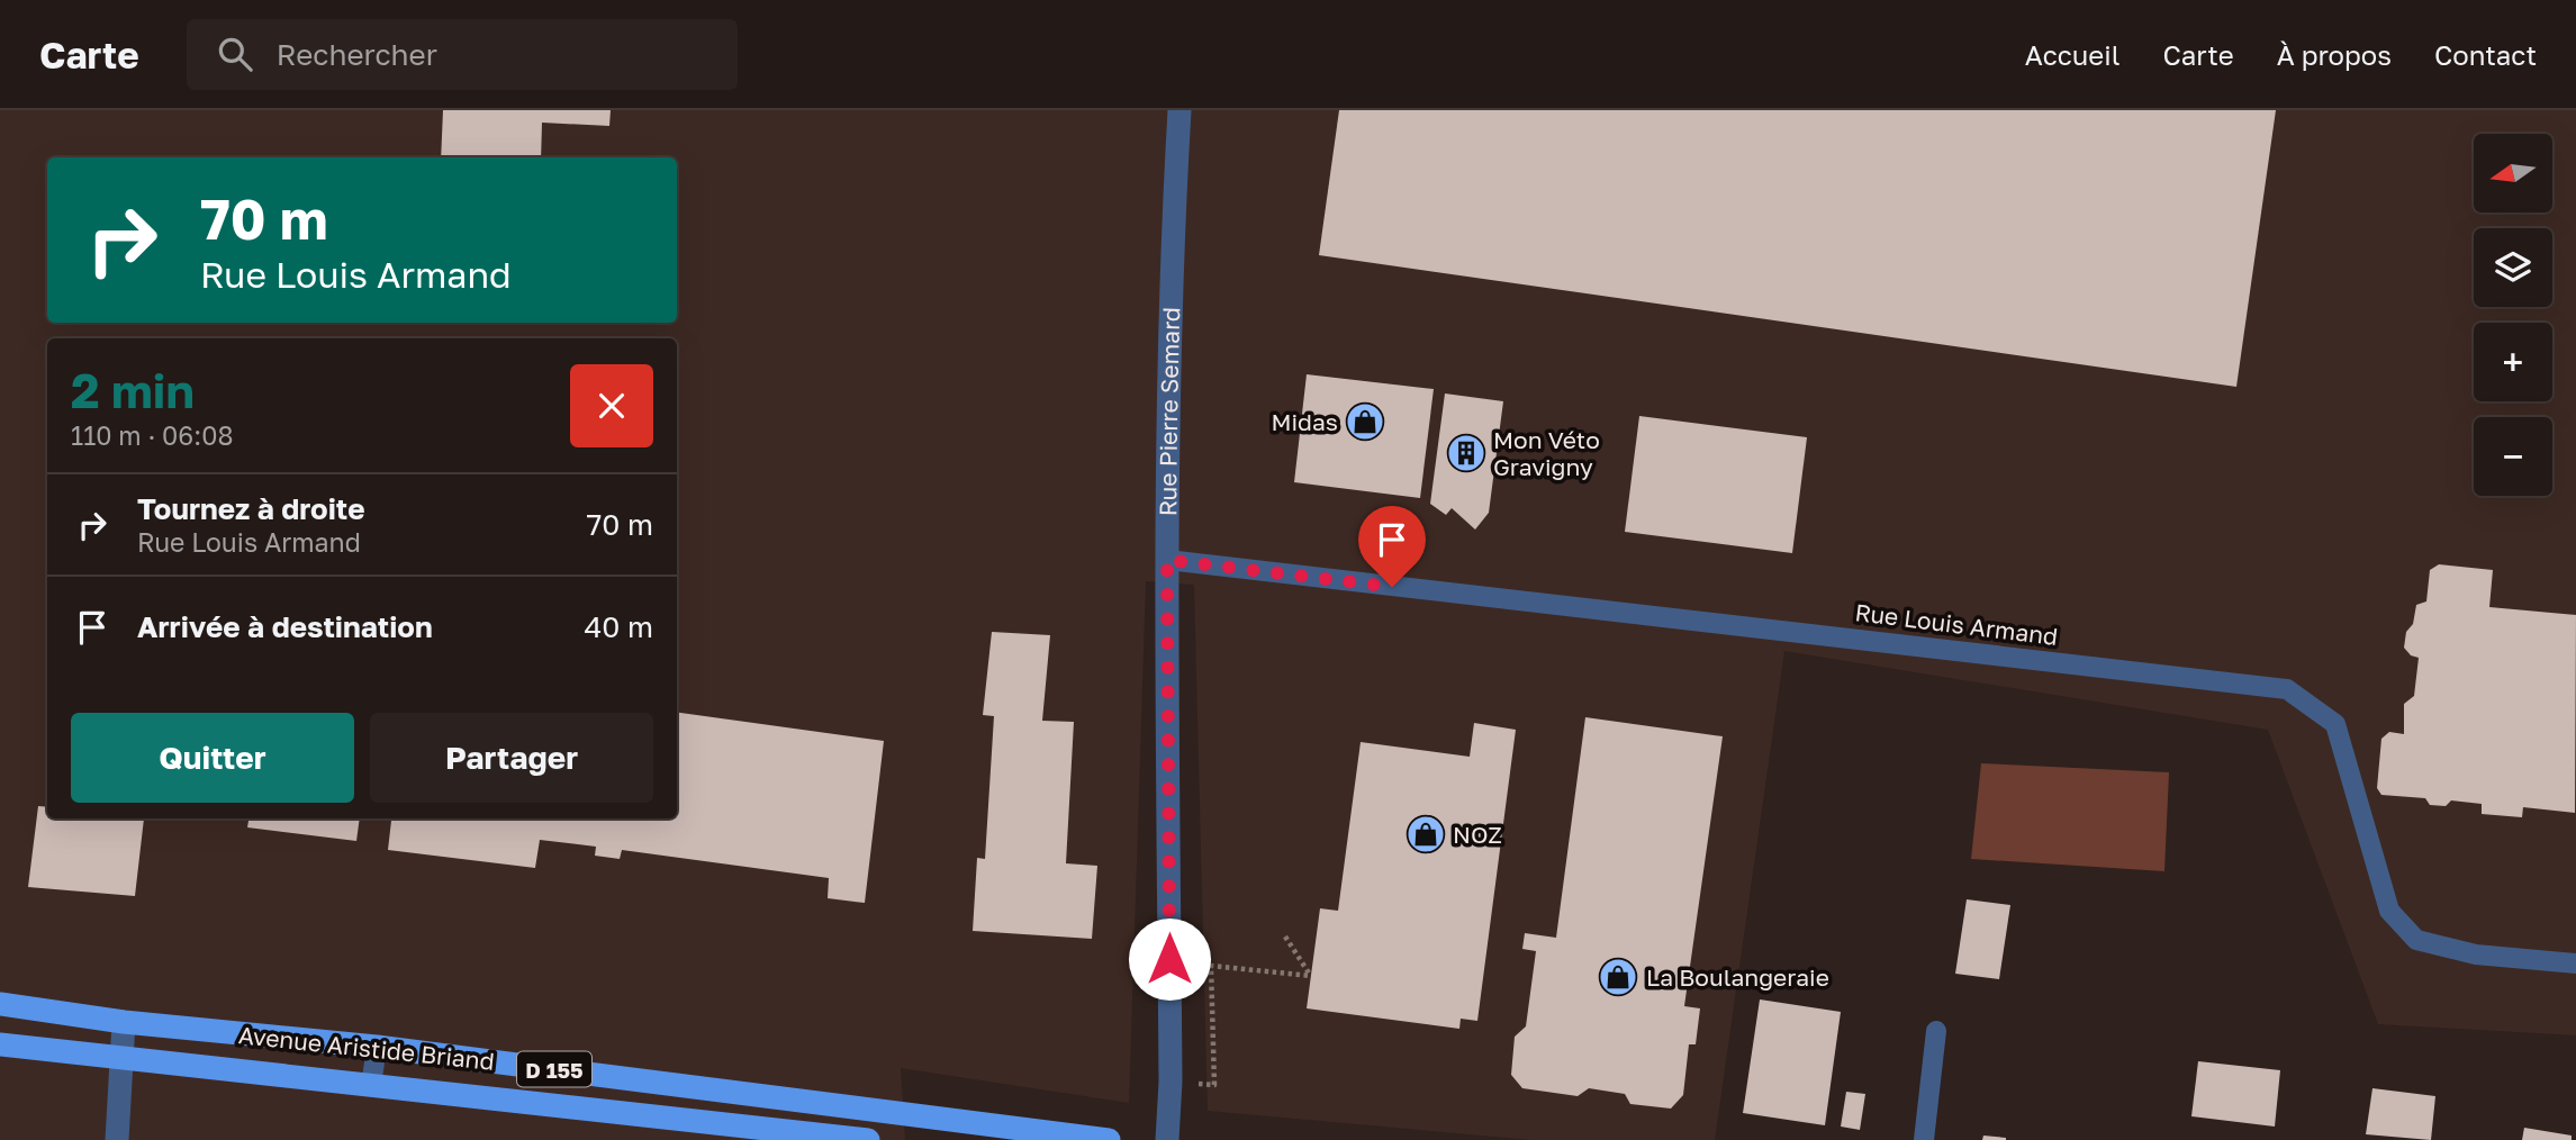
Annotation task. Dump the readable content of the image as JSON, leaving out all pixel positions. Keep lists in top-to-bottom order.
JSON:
{
  "streets": {
    "main road": ["Avenue Aristide Briand", "D 155"],
    "street": ["Rue Pierre Semard"],
    "lane": ["Rue Louis Armand"]
  },
  "crossings": [
    ["Rue Pierre Semard", "Rue Louis Armand"]
  ],
  "places": {
    "shop": ["Midas", "NOZ", "La Boulangeraie"],
    "building": ["Mon Véto Gravigny"]
  },
  "north": "left",
  "page": {
    "header": "Carte",
    "search": "Rechercher",
    "nav": [
      "Accueil",
      "Carte",
      "À propos",
      "Contact"
    ],
    "map_buttons": ["+", "−"],
    "turn": ["70 m", "Rue Louis Armand"],
    "heading": ["2 min", "110 m · 06:08"],
    "list": [
      {
        "name": "Tournez à droite",
        "note": "Rue Louis Armand",
        "value": "70 m"
      },
      {
        "name": "Arrivée à destination",
        "value": "40 m"
      }
    ],
    "buttons": ["Quitter", "Partager"]
  }
}
